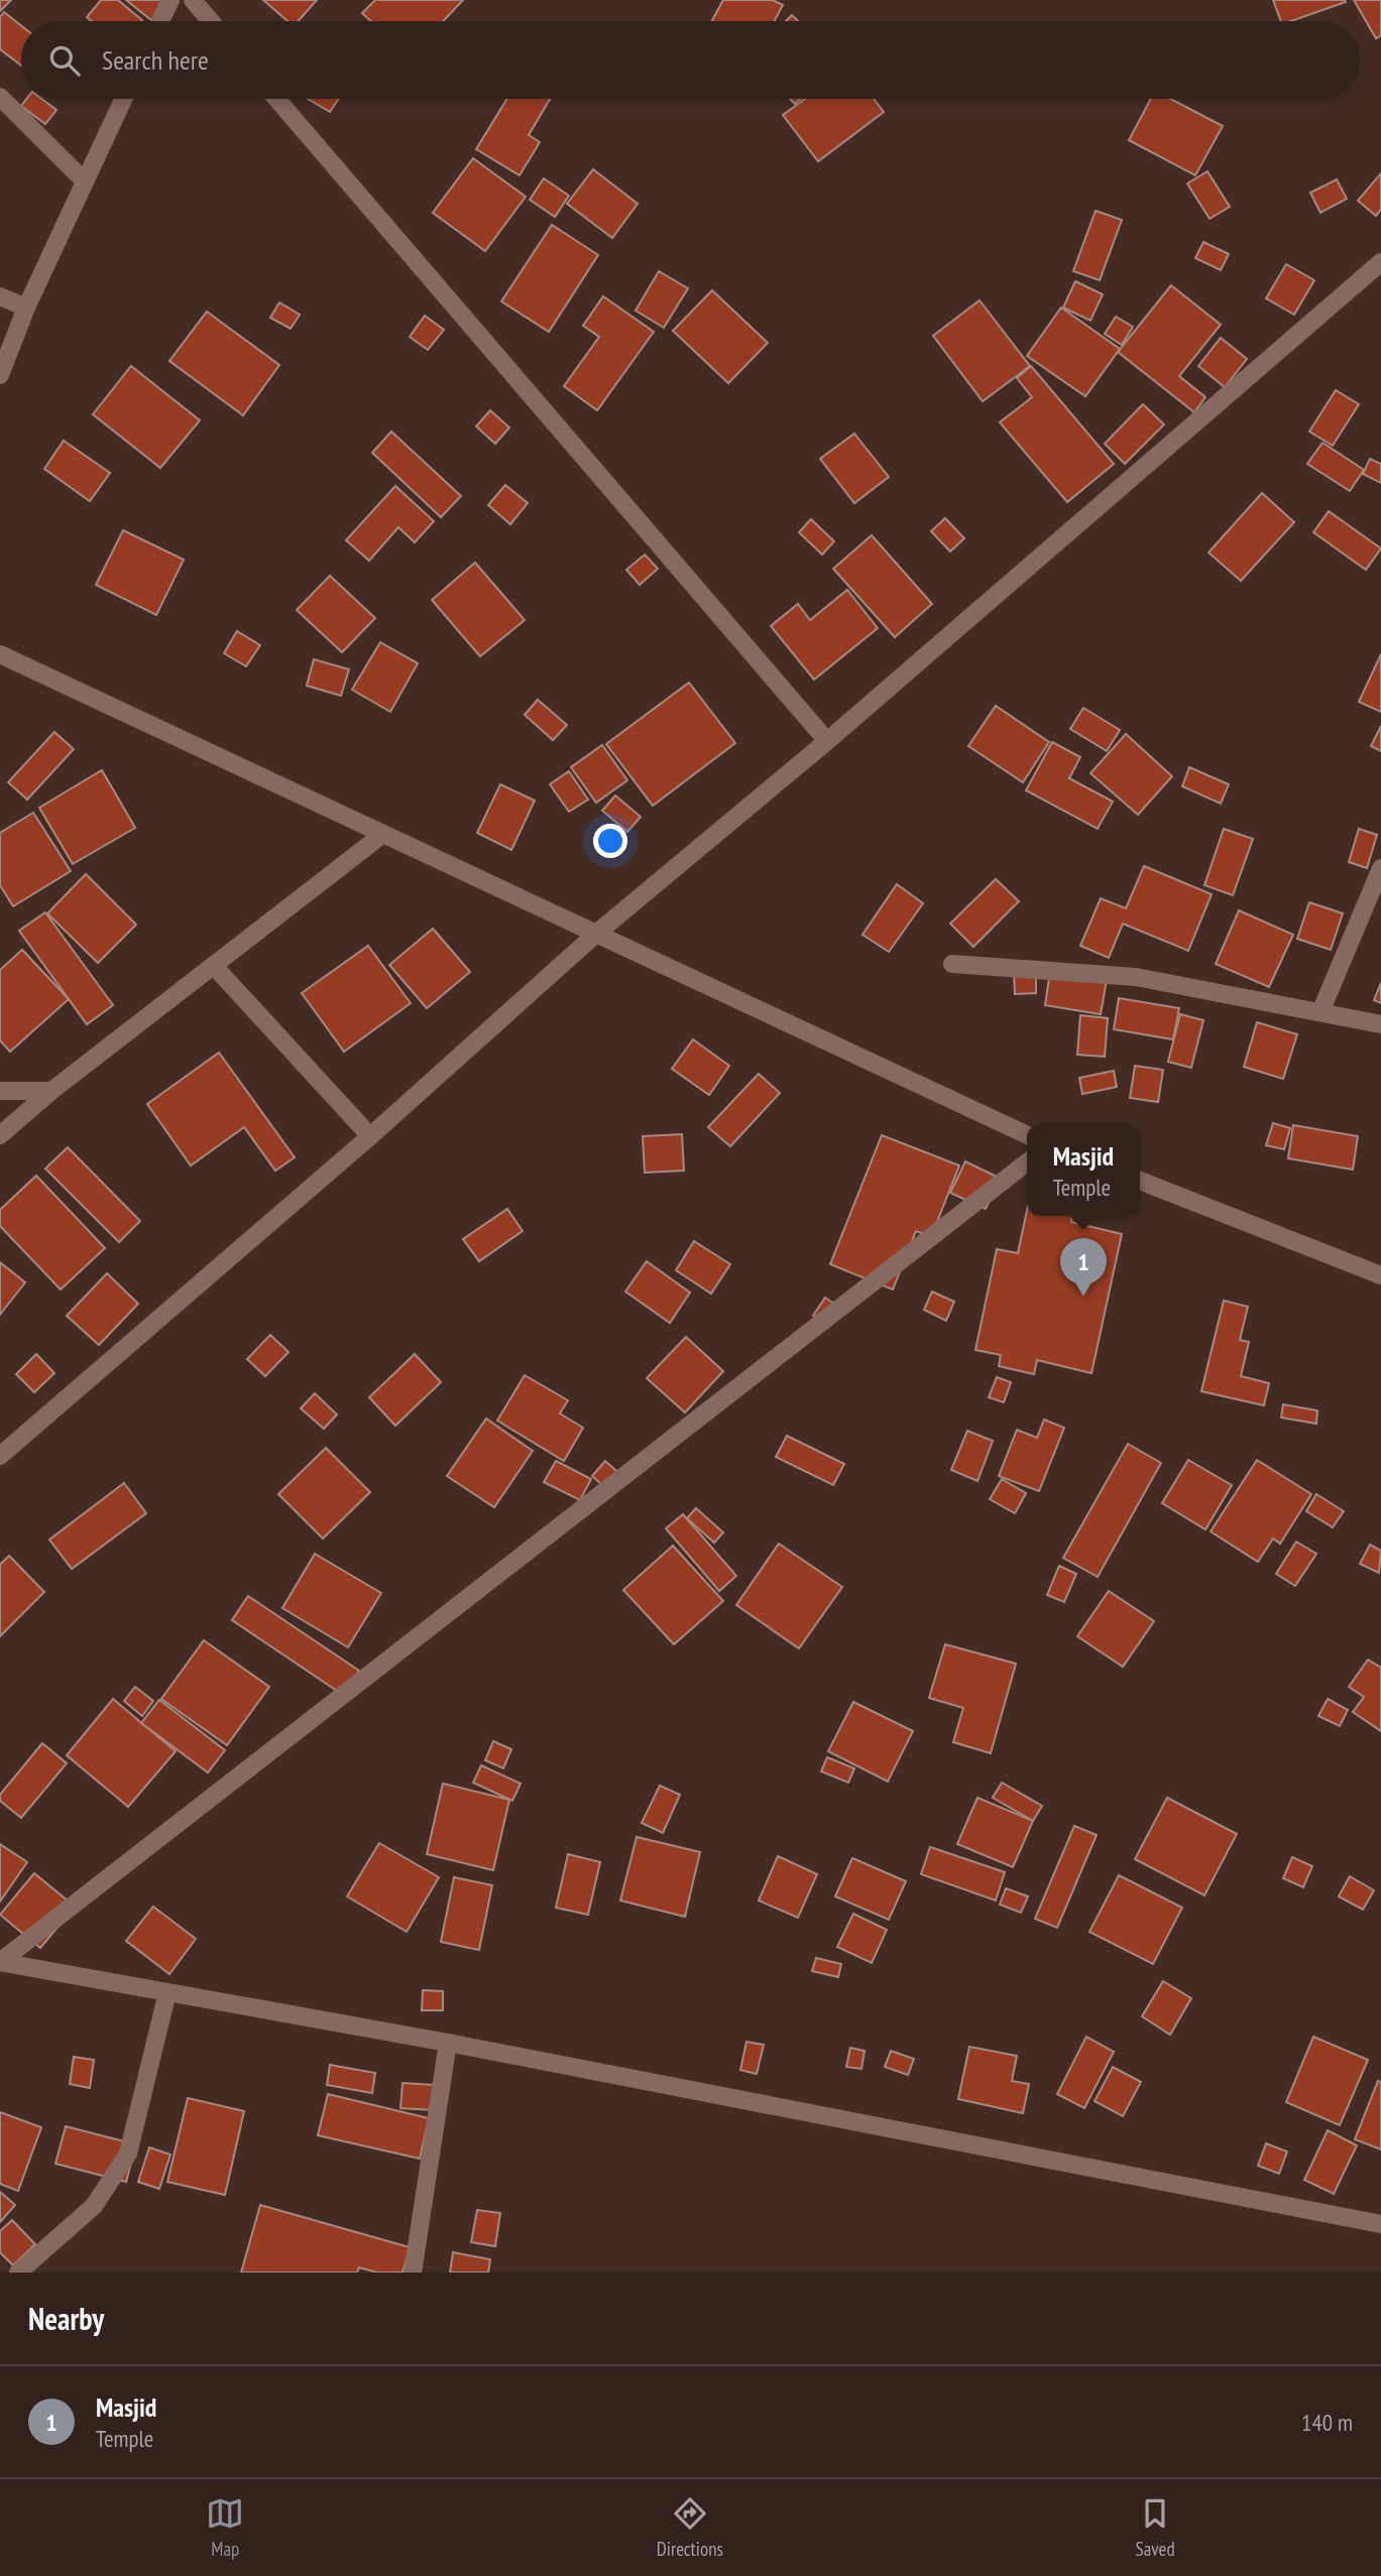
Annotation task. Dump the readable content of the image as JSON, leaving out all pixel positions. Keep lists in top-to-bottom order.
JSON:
{
  "page": {
    "search": "Search here",
    "popup": ["Masjid", "Temple"],
    "pins": "1",
    "heading": "Nearby",
    "list": [
      {
        "mark": "1",
        "name": "Masjid",
        "note": "Temple",
        "value": "140 m"
      }
    ],
    "nav": ["Map", "Directions", "Saved"]
  }
}
